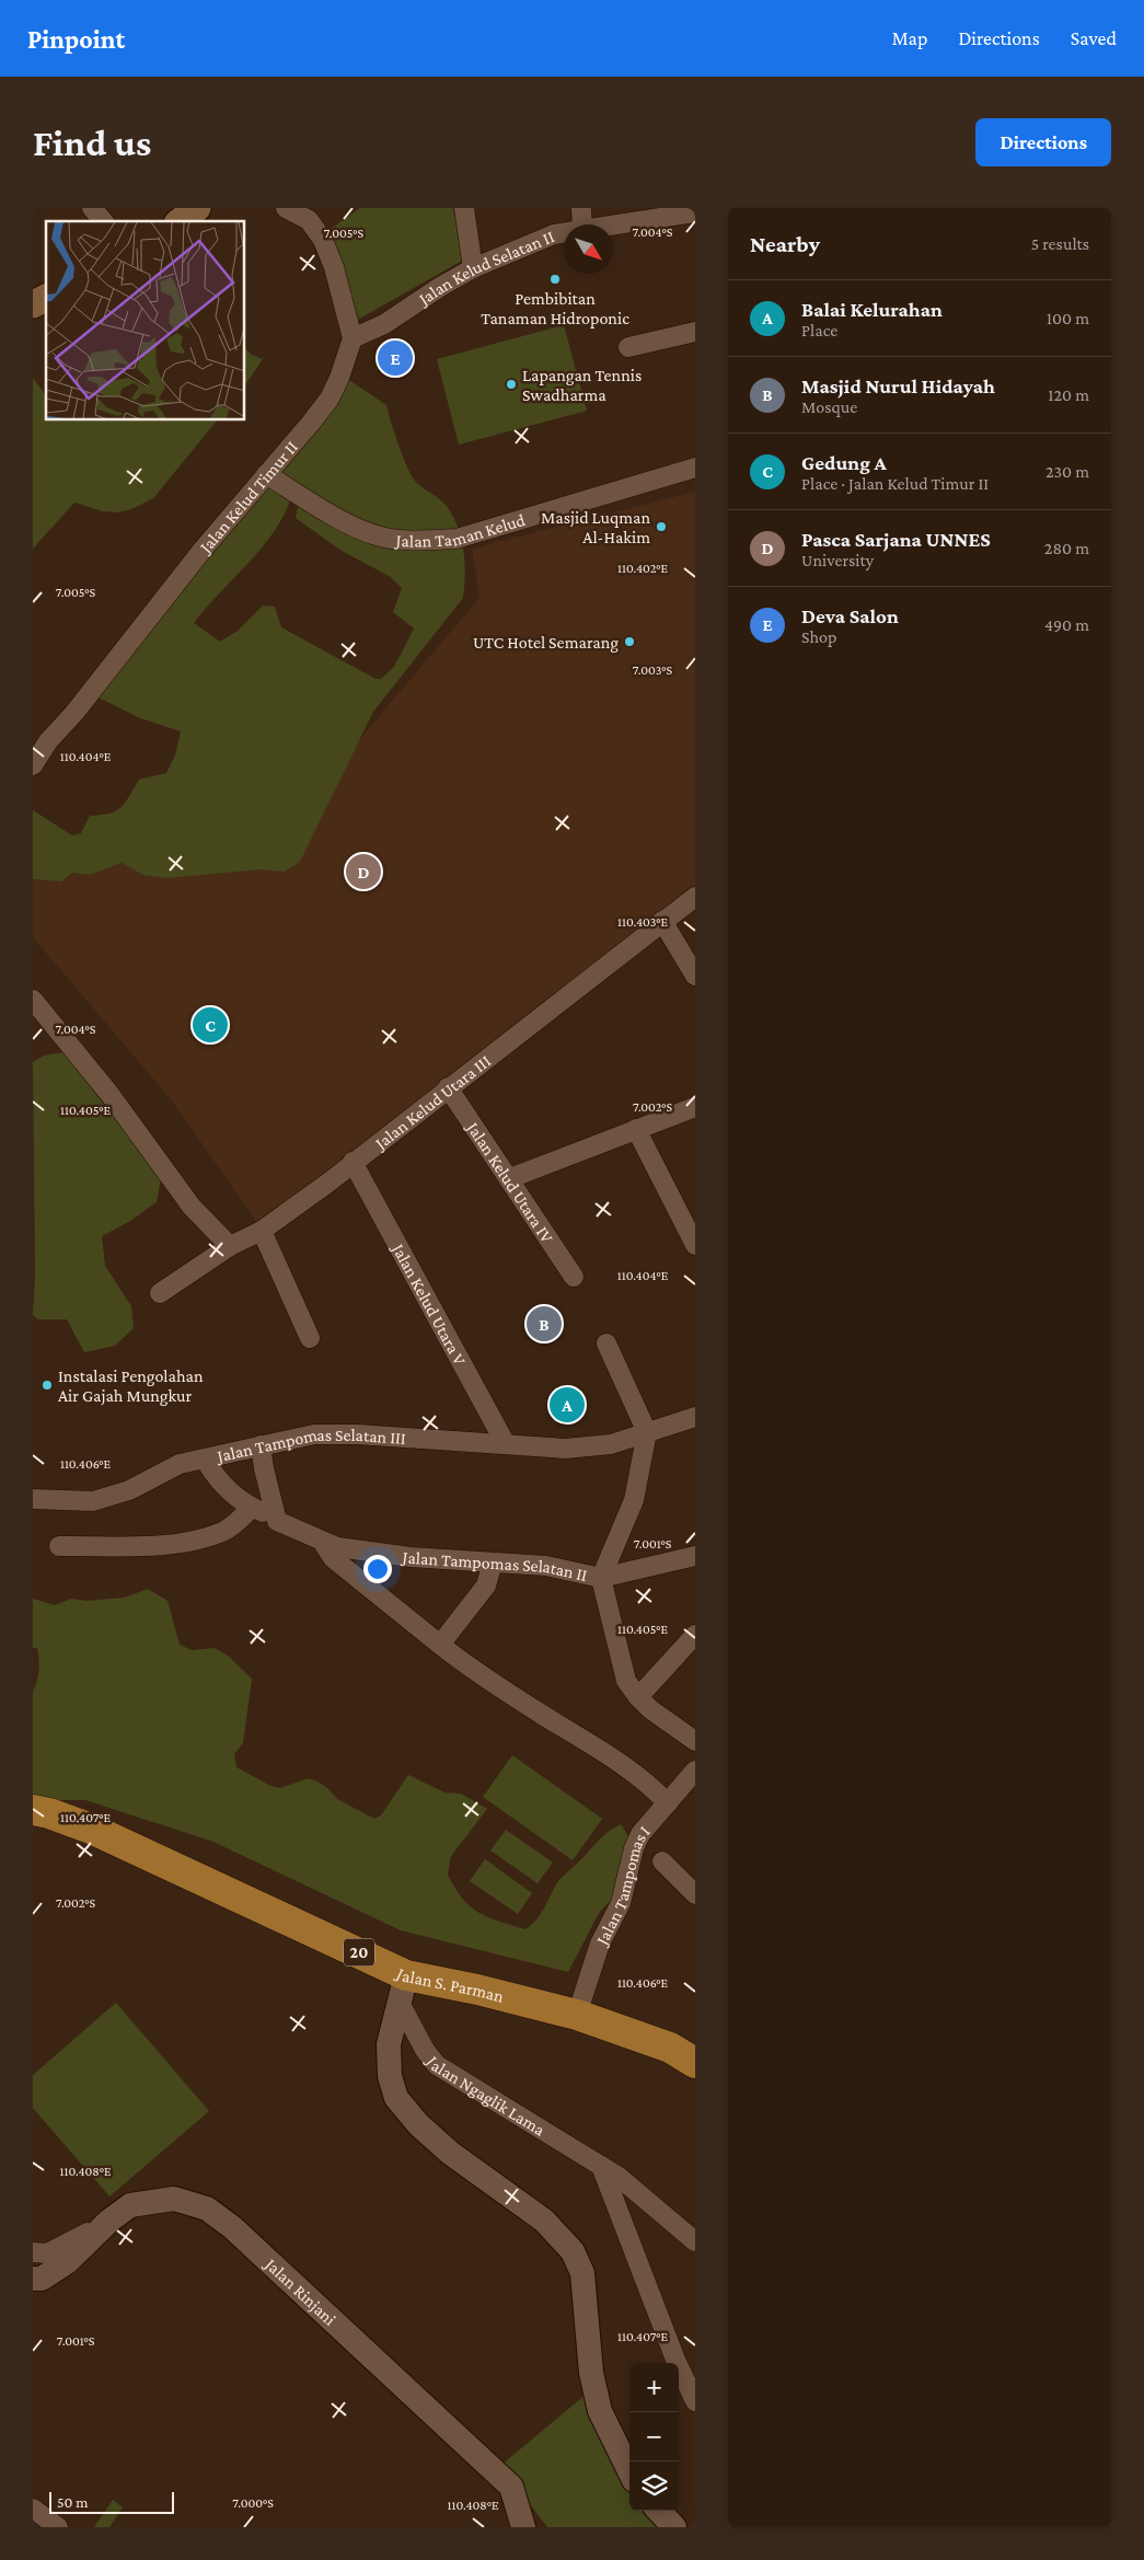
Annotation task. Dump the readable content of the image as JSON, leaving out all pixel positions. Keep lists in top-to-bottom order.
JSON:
{
  "streets": {
    "highway": ["20", "Jalan S. Parman"],
    "street": [
      "Jalan Kelud Selatan II",
      "Jalan Kelud Timur II",
      "Jalan Taman Kelud",
      "Jalan Kelud Utara III",
      "Jalan Kelud Utara IV",
      "Jalan Kelud Utara V",
      "Jalan Tampomas Selatan III",
      "Jalan Tampomas Selatan II",
      "Jalan Tampomas I",
      "Jalan Ngaglik Lama",
      "Jalan Rinjani"
    ]
  },
  "crossings": [
    ["Jalan Kelud Selatan II", "Jalan Kelud Timur II"],
    ["Jalan Kelud Timur II", "Jalan Taman Kelud"],
    ["Jalan Kelud Utara III", "Jalan Kelud Utara IV"],
    ["Jalan Kelud Utara III", "Jalan Kelud Utara V"],
    ["Jalan Kelud Utara V", "Jalan Tampomas Selatan III"],
    ["Jalan Tampomas Selatan III", "Jalan Tampomas Selatan II"],
    ["Jalan Tampomas I", "Jalan S. Parman"],
    ["Jalan S. Parman", "Jalan Ngaglik Lama"]
  ],
  "places": [
    "Pembibitan Tanaman Hidroponic",
    "Lapangan Tennis Swadharma",
    "Masjid Luqman Al-Hakim",
    "UTC Hotel Semarang",
    "Instalasi Pengolahan Air Gajah Mungkur"
  ],
  "scale_bar": "50 m",
  "north": "bottom right",
  "page": {
    "header": "Pinpoint",
    "nav": ["Map", "Directions", "Saved"],
    "buttons": "Directions",
    "title": "Find us",
    "heading": ["Nearby", "5 results"],
    "list": [
      {
        "mark": "A",
        "name": "Balai Kelurahan",
        "note": "Place",
        "value": "100 m"
      },
      {
        "mark": "B",
        "name": "Masjid Nurul Hidayah",
        "note": "Mosque",
        "value": "120 m"
      },
      {
        "mark": "C",
        "name": "Gedung A",
        "note": "Place · Jalan Kelud Timur II",
        "value": "230 m"
      },
      {
        "mark": "D",
        "name": "Pasca Sarjana UNNES",
        "note": "University",
        "value": "280 m"
      },
      {
        "mark": "E",
        "name": "Deva Salon",
        "note": "Shop",
        "value": "490 m"
      }
    ],
    "pins": [
      "E",
      "D",
      "C",
      "B",
      "A"
    ],
    "map_buttons": ["+", "−"],
    "scale": "50 m"
  },
  "coordinates": [
    "7.004°S",
    "7.005°S",
    "110.402°E",
    "7.003°S",
    "110.404°E",
    "110.403°E",
    "7.002°S",
    "110.405°E",
    "110.406°E",
    "7.001°S",
    "110.407°E",
    "110.408°E",
    "7.000°S"
  ]
}
